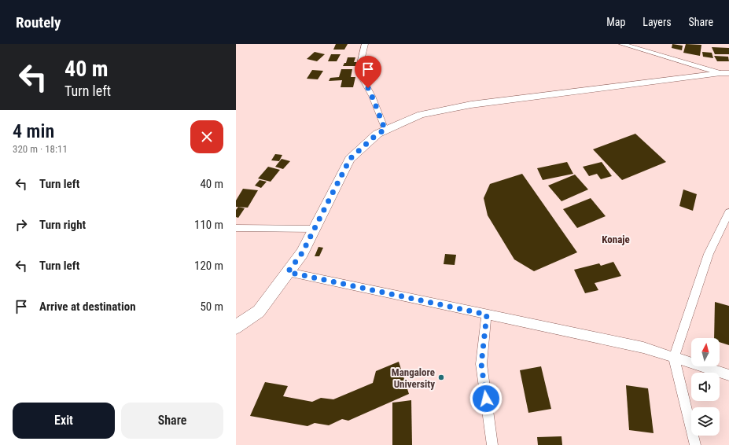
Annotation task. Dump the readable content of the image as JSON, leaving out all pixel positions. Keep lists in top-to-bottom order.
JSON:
{
  "districts": ["Konaje"],
  "places": ["Mangalore University"],
  "north": "top",
  "page": {
    "header": "Routely",
    "nav": ["Map", "Layers", "Share"],
    "turn": ["40 m", "Turn left"],
    "heading": ["4 min", "320 m · 18:11"],
    "list": [
      {
        "name": "Turn left",
        "value": "40 m"
      },
      {
        "name": "Turn right",
        "value": "110 m"
      },
      {
        "name": "Turn left",
        "value": "120 m"
      },
      {
        "name": "Arrive at destination",
        "value": "50 m"
      }
    ],
    "buttons": ["Exit", "Share"]
  }
}
